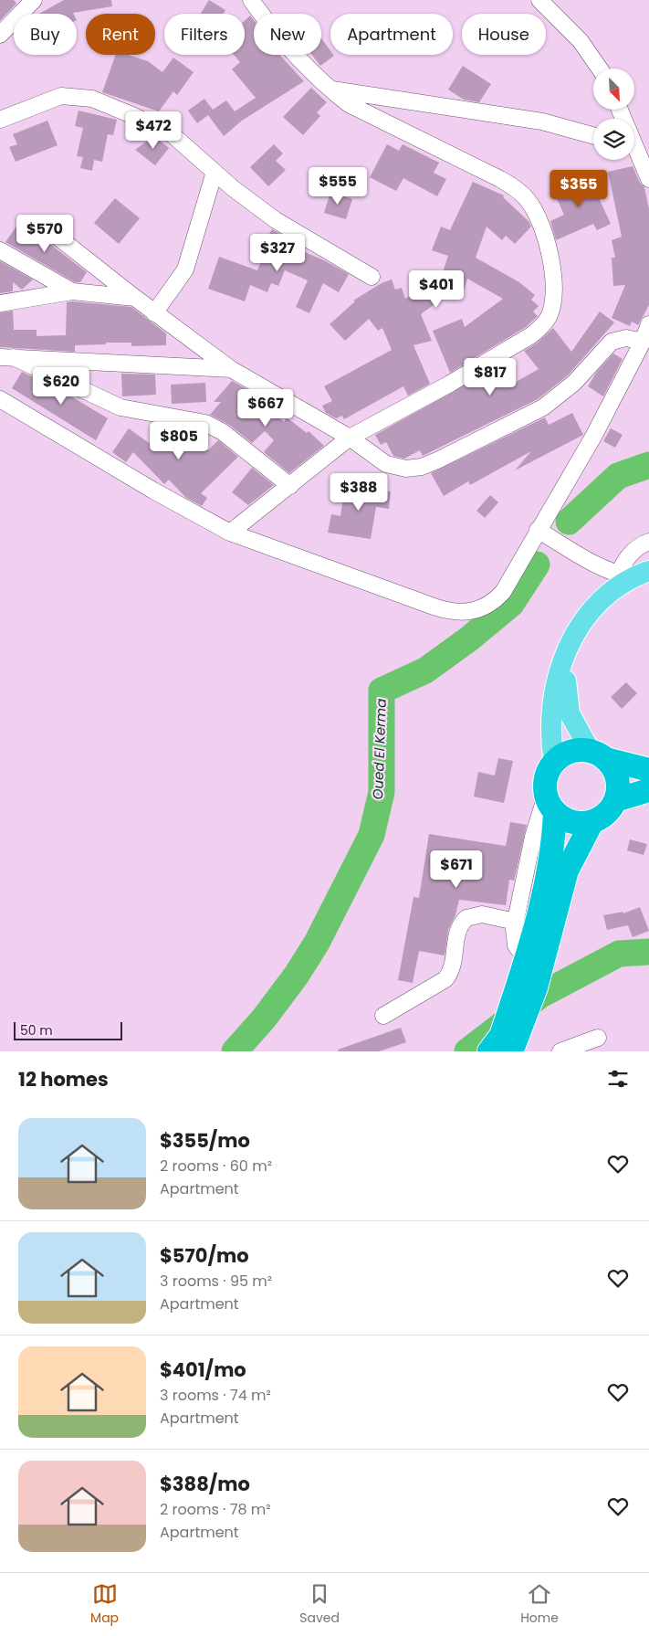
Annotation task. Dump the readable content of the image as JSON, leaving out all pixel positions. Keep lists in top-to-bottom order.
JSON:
{
  "water": ["Oued El Kerma"],
  "scale_bar": "50 m",
  "north": "bottom right",
  "page": {
    "chip": [
      "Buy",
      "Rent",
      "Filters",
      "New",
      "Apartment",
      "House"
    ],
    "price": [
      "$472",
      "$555",
      "$355",
      "$570",
      "$327",
      "$401",
      "$817",
      "$620",
      "$667",
      "$805",
      "$388",
      "$671"
    ],
    "scale": "50 m",
    "heading": "12 homes",
    "list": [
      {
        "name": "$355/mo",
        "note": "2 rooms · 60 m² · Apartment"
      },
      {
        "name": "$570/mo",
        "note": "3 rooms · 95 m² · Apartment"
      },
      {
        "name": "$401/mo",
        "note": "3 rooms · 74 m² · Apartment"
      },
      {
        "name": "$388/mo",
        "note": "2 rooms · 78 m² · Apartment"
      }
    ],
    "tabs": ["Map", "Saved", "Home"]
  }
}
